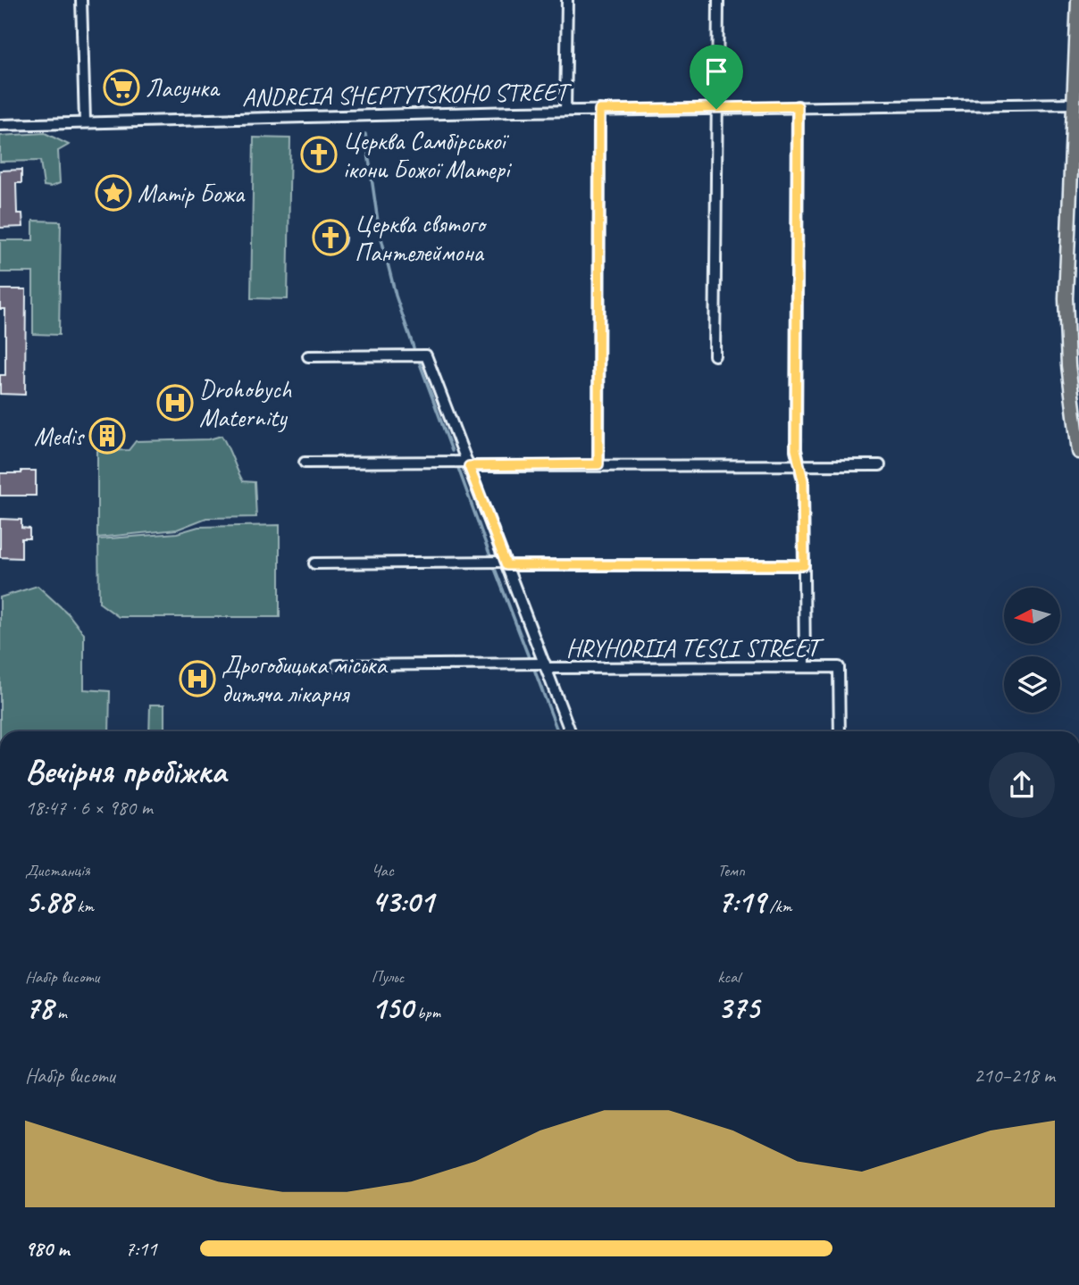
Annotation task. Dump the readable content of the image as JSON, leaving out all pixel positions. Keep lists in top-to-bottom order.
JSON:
{
  "streets": {
    "street": ["ANDREIA SHEPTYTSKOHO STREET", "HRYHORIIA TESLI STREET"]
  },
  "places": {
    "supermarket": ["Ласунка"],
    "church": ["Церква Самбірської ікони Божої Матері", "Церква святого Пантелеймона"],
    "place": ["Матір Божа"],
    "hospital": ["Drohobych Maternity", "Дрогобицька міська дитяча лікарня"],
    "building": ["Medis"]
  },
  "north": "left",
  "page": {
    "heading": ["Вечірня пробіжка", "18:47 · 6 × 980 m"],
    "stats": [
      ["Дистанція", "5.88 km"],
      ["Час", "43:01"],
      ["Темп", "7:19 /km"],
      ["Набір висоти", "78 m"],
      ["Пульс", "150 bpm"],
      ["kcal", "375"]
    ],
    "chart": ["Набір висоти", "210–218 m"],
    "list": [
      {
        "name": "980 m",
        "note": "7:11"
      }
    ]
  }
}
